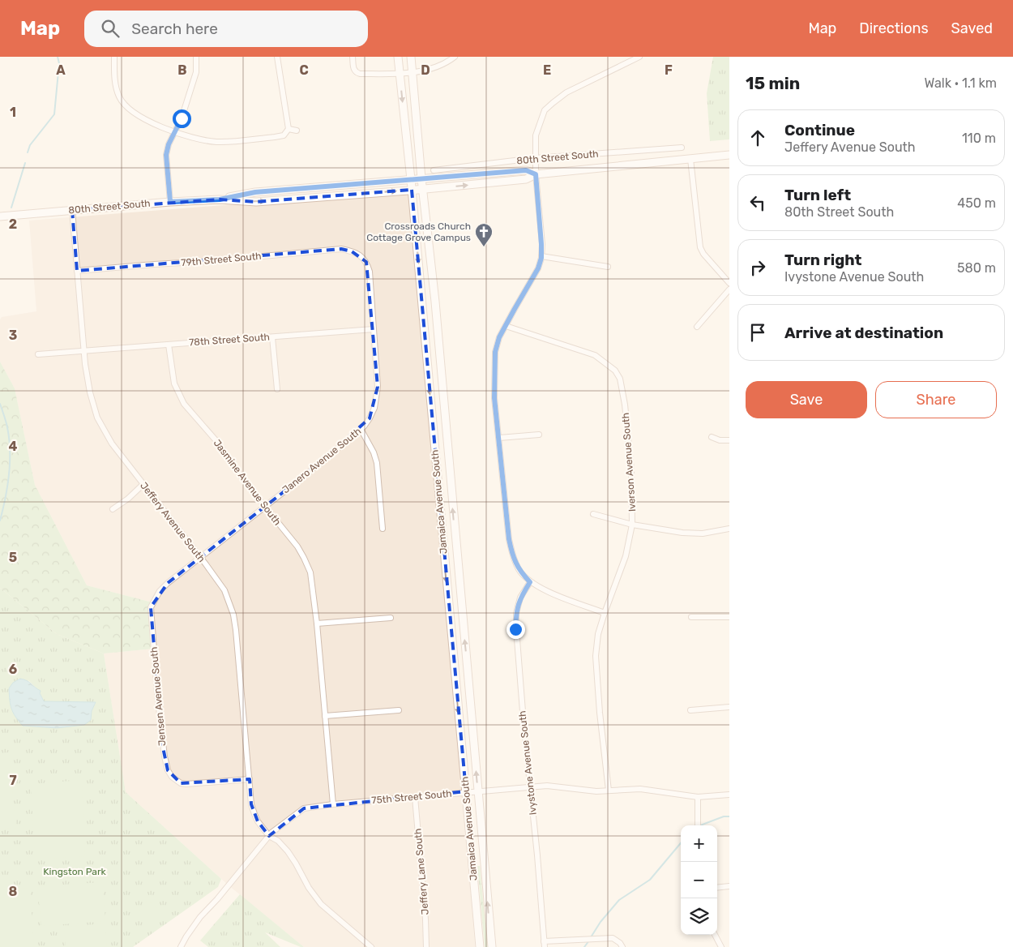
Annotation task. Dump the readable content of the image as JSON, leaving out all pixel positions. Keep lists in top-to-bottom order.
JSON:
{
  "streets": {
    "street": [
      "80th Street South",
      "79th Street South",
      "78th Street South",
      "Janero Avenue South",
      "Iverson Avenue South",
      "Jasmine Avenue South",
      "Jamaica Avenue South",
      "Jeffery Avenue South",
      "Jensen Avenue South",
      "Ivystone Avenue South",
      "75th Street South",
      "Jeffery Lane South"
    ]
  },
  "crossings": [
    ["80th Street South", "Jamaica Avenue South"],
    ["80th Street South", "Jeffery Avenue South"],
    ["79th Street South", "Janero Avenue South"],
    ["79th Street South", "Jeffery Avenue South"],
    ["78th Street South", "Janero Avenue South"],
    ["78th Street South", "Jasmine Avenue South"],
    ["78th Street South", "Jeffery Avenue South"],
    ["Janero Avenue South", "Jasmine Avenue South"],
    ["Janero Avenue South", "Jeffery Avenue South"],
    ["Janero Avenue South", "Jensen Avenue South"],
    ["Iverson Avenue South", "75th Street South"],
    ["Jasmine Avenue South", "75th Street South"],
    ["Jamaica Avenue South", "75th Street South"],
    ["Jeffery Avenue South", "Jensen Avenue South"],
    ["Jeffery Avenue South", "75th Street South"],
    ["Ivystone Avenue South", "75th Street South"],
    ["75th Street South", "Jeffery Lane South"]
  ],
  "parks": ["Kingston Park"],
  "places": {
    "church": ["Crossroads Church Cottage Grove Campus"]
  },
  "page": {
    "header": "Map",
    "search": "Search here",
    "nav": ["Map", "Directions", "Saved"],
    "heading": ["15 min", "Walk · 1.1 km"],
    "list": [
      ["Continue", "Jeffery Avenue South", "110 m"],
      ["Turn left", "80th Street South", "450 m"],
      ["Turn right", "Ivystone Avenue South", "580 m"],
      "Arrive at destination"
    ],
    "buttons": ["Save", "Share"],
    "map_buttons": ["+", "−"]
  },
  "grid": {
    "columns": [
      "A",
      "B",
      "C",
      "D",
      "E",
      "F"
    ],
    "rows": [
      "1",
      "2",
      "3",
      "4",
      "5",
      "6",
      "7",
      "8"
    ]
  }
}
